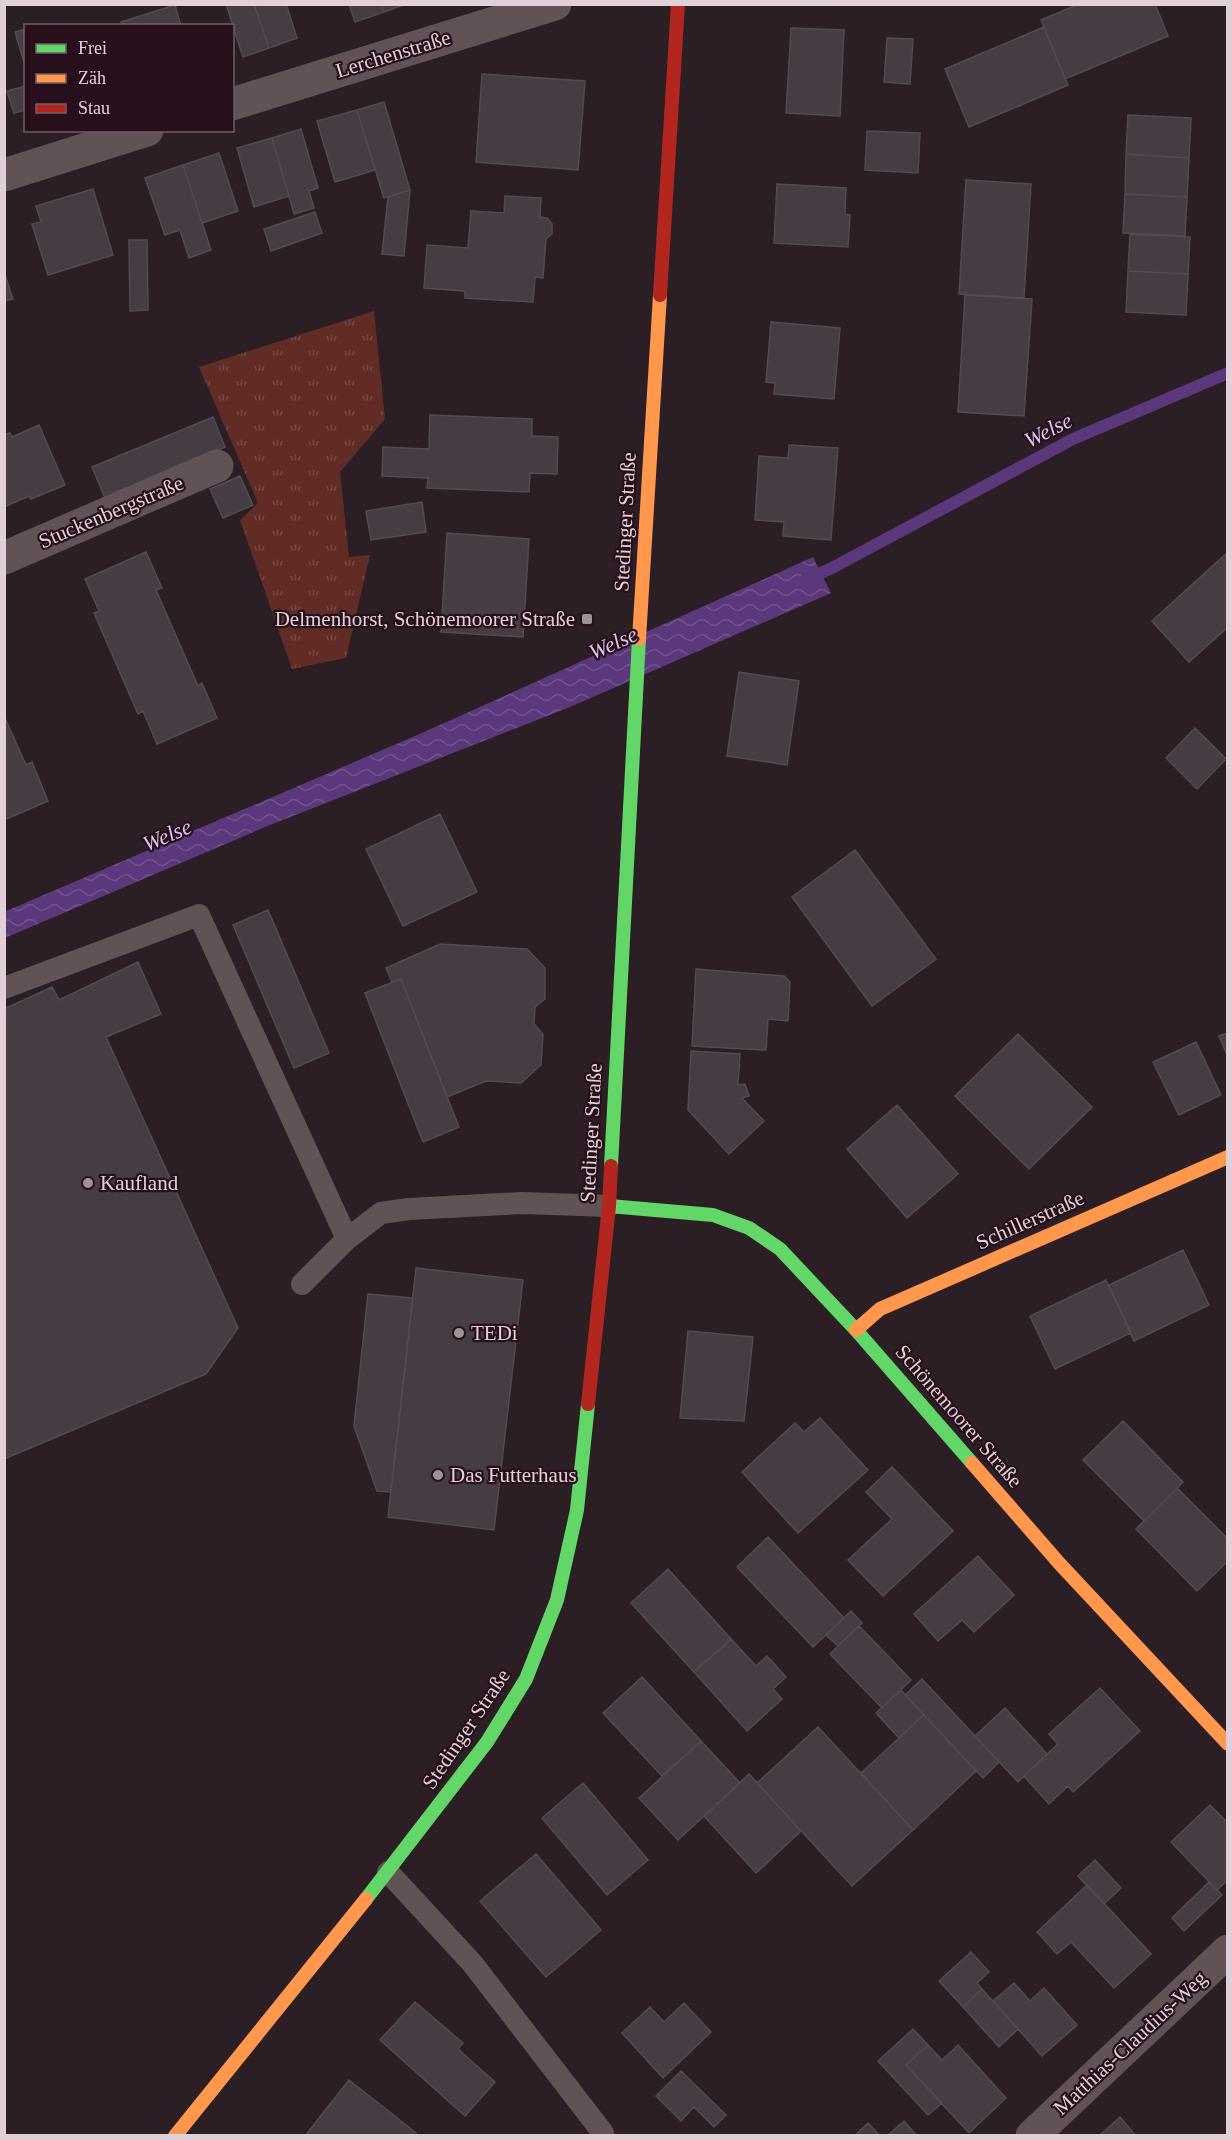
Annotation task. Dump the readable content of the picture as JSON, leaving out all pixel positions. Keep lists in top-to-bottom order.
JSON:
{
  "streets": {
    "main road": ["Stedinger Straße", "Schillerstraße", "Schönemoorer Straße"],
    "street": ["Lerchenstraße", "Stuckenbergstraße", "Matthias-Claudius-Weg"]
  },
  "crossings": [
    ["Stedinger Straße", "Schönemoorer Straße"],
    ["Schillerstraße", "Schönemoorer Straße"]
  ],
  "water": ["Welse"],
  "places": {
    "transit": ["Delmenhorst, Schönemoorer Straße"],
    "other": ["Kaufland", "TEDi", "Das Futterhaus"]
  },
  "legend": ["Frei", "Zäh", "Stau"]
}
